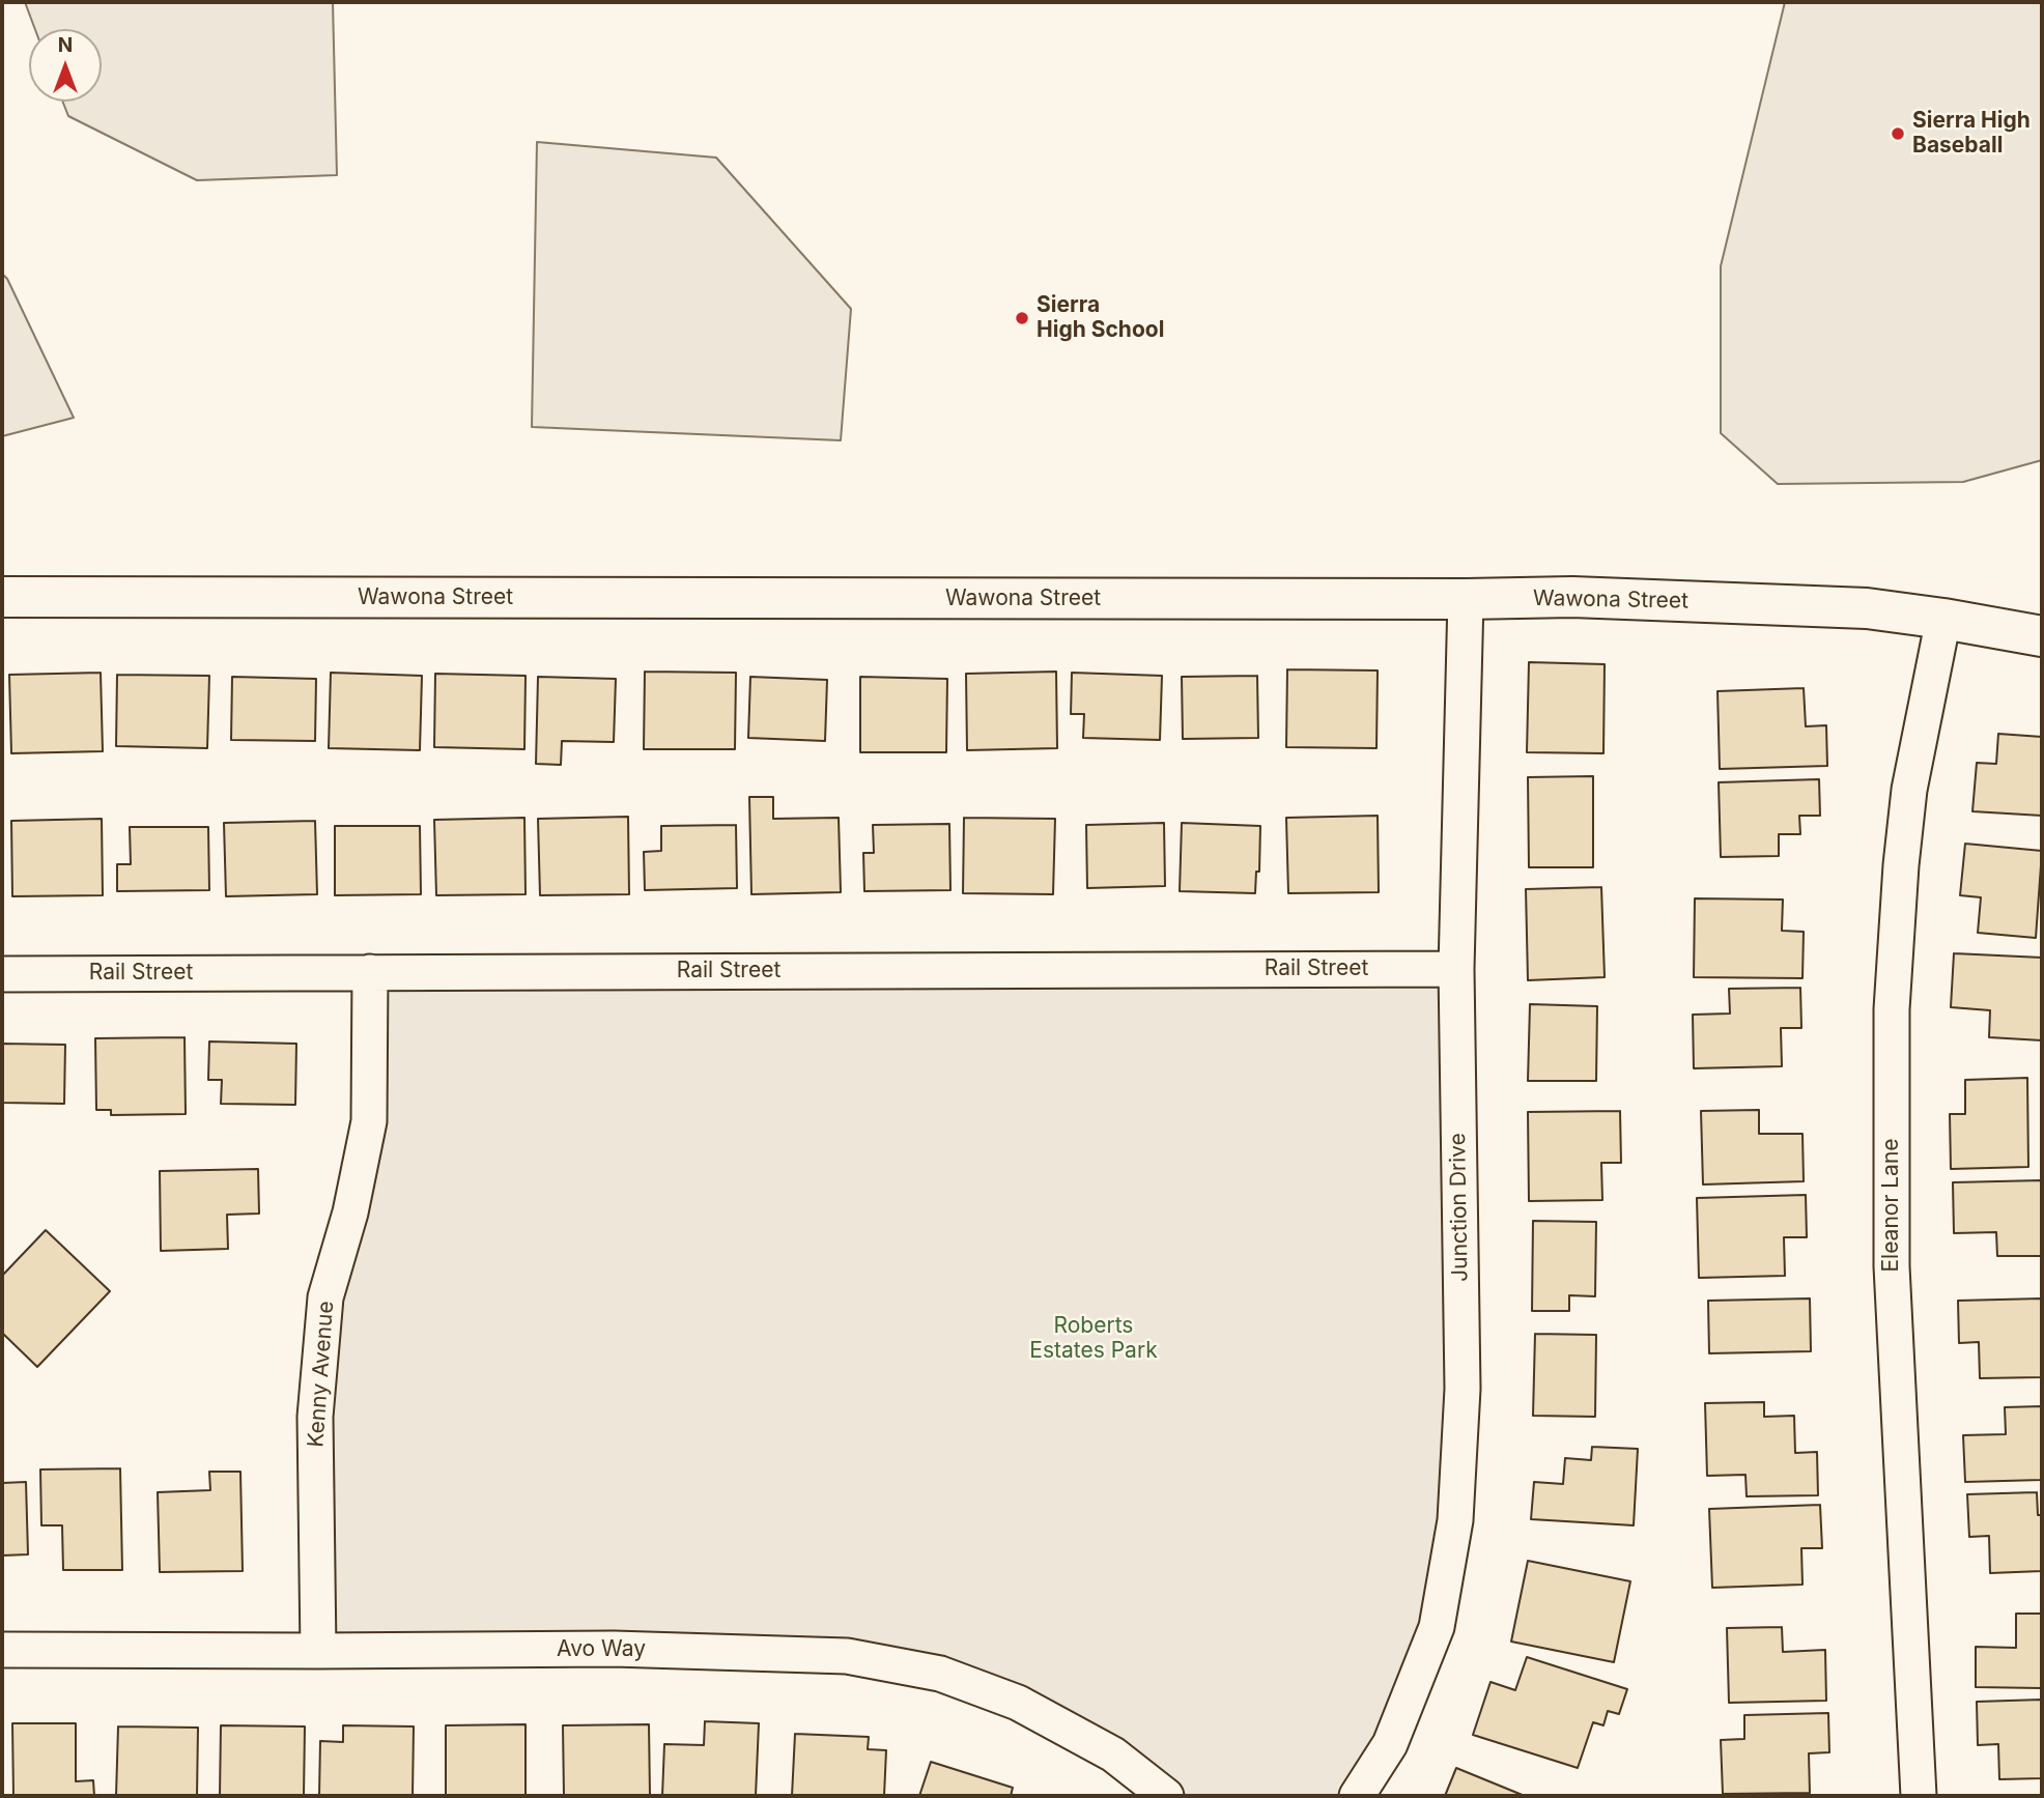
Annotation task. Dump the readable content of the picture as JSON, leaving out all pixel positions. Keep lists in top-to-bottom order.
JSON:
{
  "streets": {
    "street": [
      "Wawona Street",
      "Rail Street",
      "Eleanor Lane",
      "Junction Drive",
      "Kenny Avenue",
      "Avo Way"
    ]
  },
  "crossings": [
    ["Wawona Street", "Eleanor Lane"],
    ["Wawona Street", "Junction Drive"],
    ["Rail Street", "Junction Drive"],
    ["Rail Street", "Kenny Avenue"],
    ["Kenny Avenue", "Avo Way"]
  ],
  "parks": ["Roberts Estates Park"],
  "places": ["Sierra High Baseball", "Sierra High School"],
  "north": "top"
}
